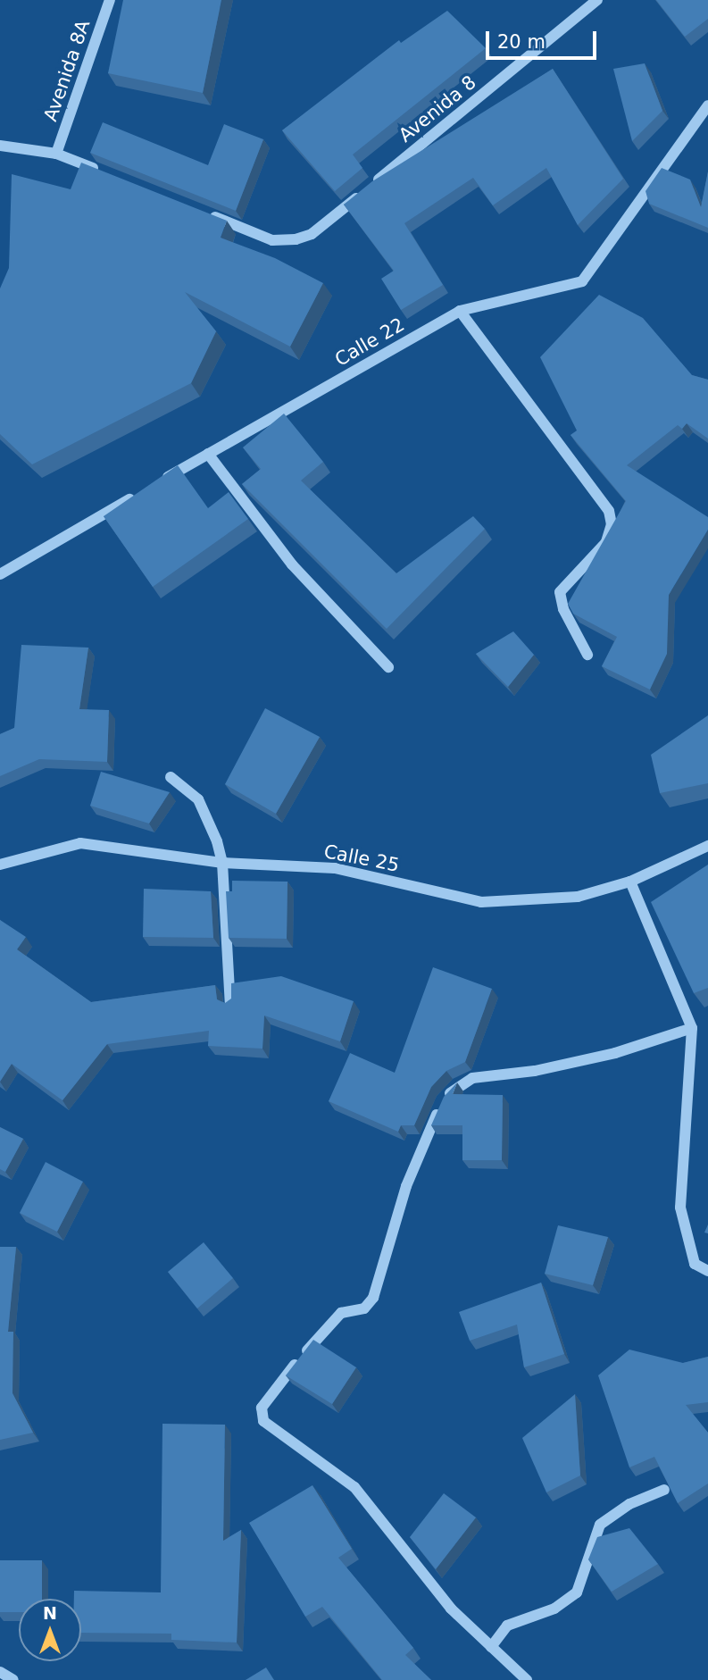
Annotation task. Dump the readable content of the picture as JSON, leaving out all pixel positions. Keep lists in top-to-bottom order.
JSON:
{
  "streets": {
    "street": [
      "Avenida 8A",
      "Avenida 8",
      "Calle 22",
      "Calle 25"
    ]
  },
  "scale_bar": "20 m",
  "north": "top"
}
